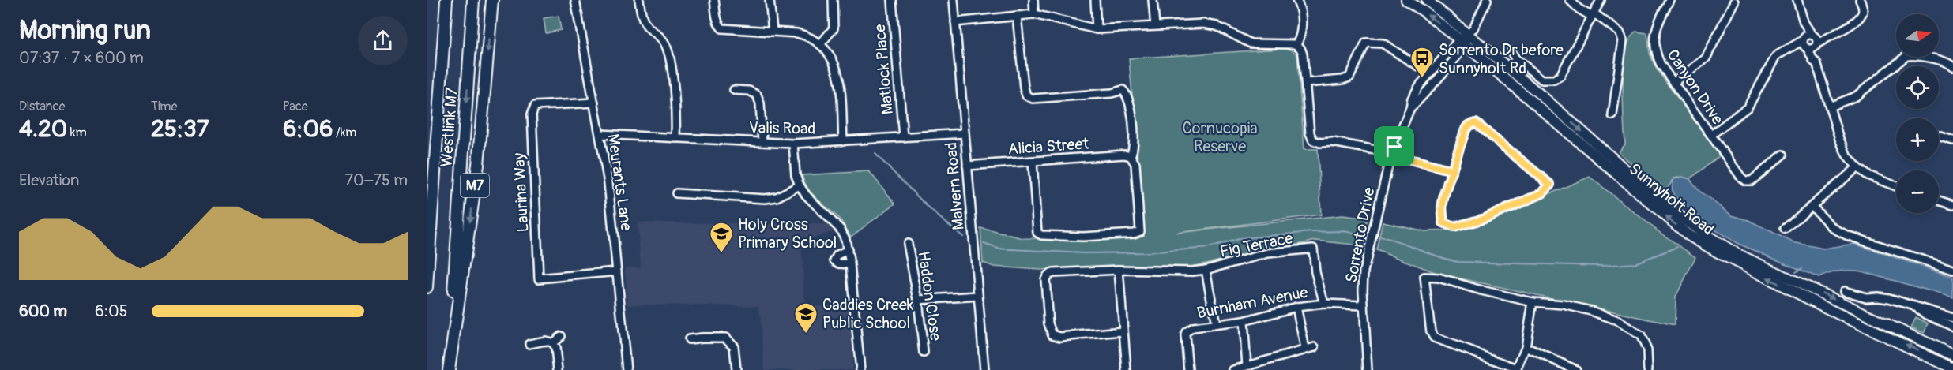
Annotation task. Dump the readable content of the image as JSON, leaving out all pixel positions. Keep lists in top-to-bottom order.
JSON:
{
  "streets": {
    "highway": ["Westlink M7", "M7"],
    "main road": ["Sunnyholt Road"],
    "street": [
      "Matlock Place",
      "Canyon Drive",
      "Valis Road",
      "Alicia Street",
      "Meurants Lane",
      "Malvern Road",
      "Laurina Way",
      "Sorrento Drive",
      "Fig Terrace",
      "Haddon Close",
      "Burnham Avenue"
    ]
  },
  "crossings": [
    ["Matlock Place", "Valis Road"],
    ["Westlink M7", "M7"],
    ["Valis Road", "Meurants Lane"],
    ["Valis Road", "Malvern Road"],
    ["Alicia Street", "Malvern Road"],
    ["Meurants Lane", "Laurina Way"],
    ["Sorrento Drive", "Burnham Avenue"],
    ["Fig Terrace", "Burnham Avenue"]
  ],
  "parks": ["Cornucopia Reserve"],
  "places": {
    "bus stop": ["Sorrento Dr before Sunnyholt Rd"],
    "school or university": ["Holy Cross Primary School", "Caddies Creek Public School"]
  },
  "north": "right",
  "page": {
    "heading": ["Morning run", "07:37 · 7 × 600 m"],
    "map_buttons": ["+", "−"],
    "stats": [
      ["Distance", "4.20 km"],
      ["Time", "25:37"],
      ["Pace", "6:06 /km"]
    ],
    "chart": ["Elevation", "70–75 m"],
    "list": [
      {
        "name": "600 m",
        "note": "6:05"
      }
    ]
  }
}
